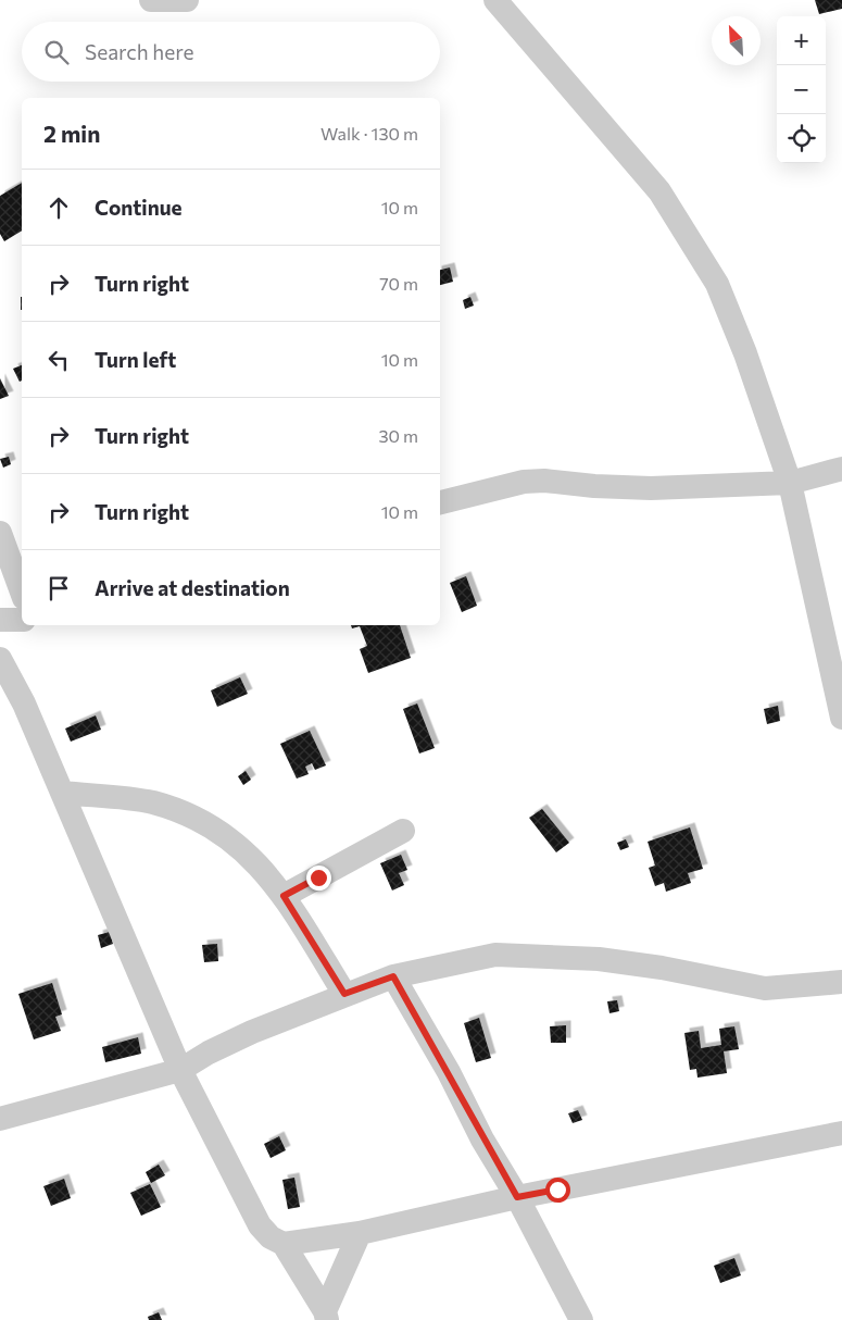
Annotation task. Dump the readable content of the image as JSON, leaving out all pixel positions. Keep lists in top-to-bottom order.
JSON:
{
  "north": "top left",
  "page": {
    "map_buttons": ["+", "−"],
    "search": "Search here",
    "heading": ["2 min", "Walk · 130 m"],
    "list": [
      ["Continue", "10 m"],
      ["Turn right", "70 m"],
      ["Turn left", "10 m"],
      ["Turn right", "30 m"],
      ["Turn right", "10 m"],
      "Arrive at destination"
    ]
  }
}
